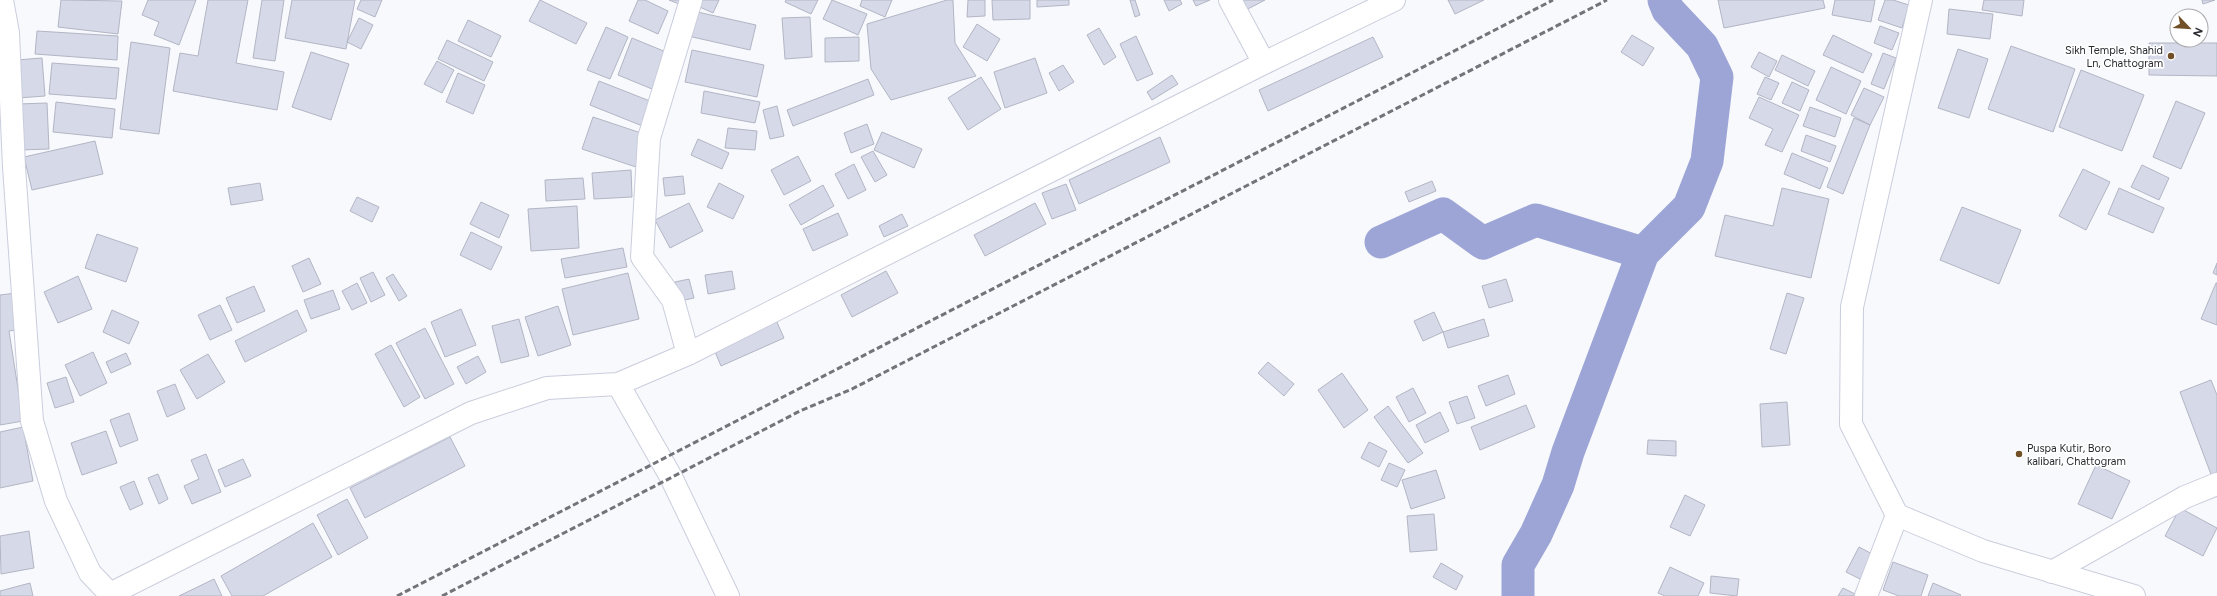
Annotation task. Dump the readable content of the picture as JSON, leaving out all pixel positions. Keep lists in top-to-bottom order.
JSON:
{
  "places": ["Sikh Temple, Shahid Ln, Chattogram", "Puspa Kutir, Boro kalibari, Chattogram"],
  "north": "bottom right"
}
